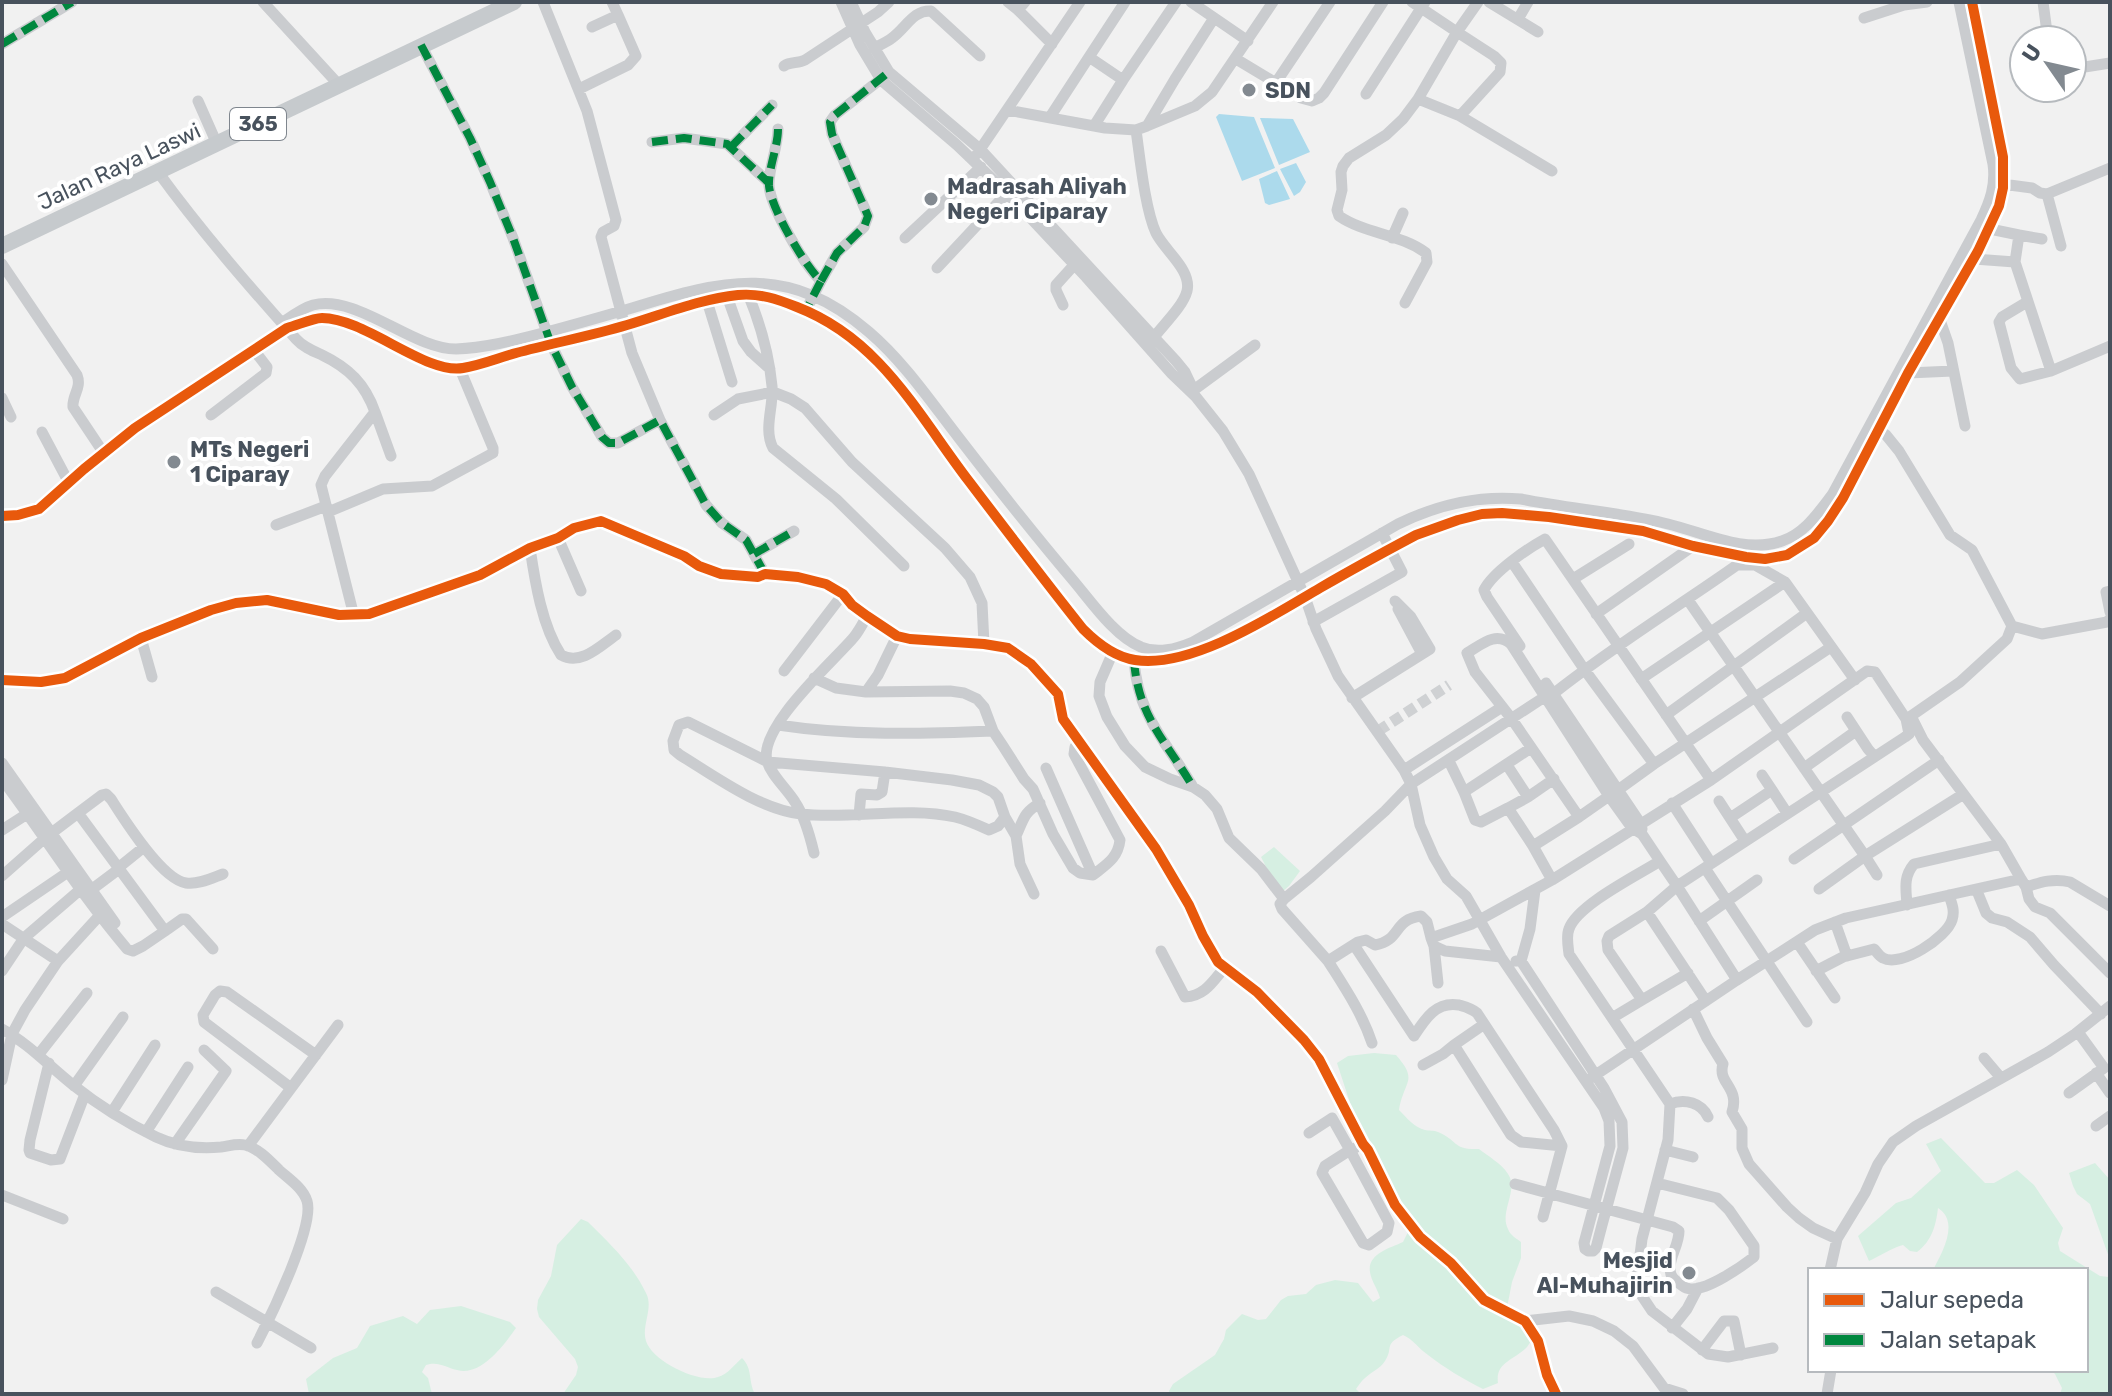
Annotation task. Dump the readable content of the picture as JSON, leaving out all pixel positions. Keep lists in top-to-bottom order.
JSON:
{
  "streets": {
    "main road": ["365", "Jalan Raya Laswi"]
  },
  "places": [
    "SDN",
    "Madrasah Aliyah Negeri Ciparay",
    "MTs Negeri 1 Ciparay",
    "Mesjid Al-Muhajirin"
  ],
  "legend": ["Jalur sepeda", "Jalan setapak"],
  "north": "top left"
}
